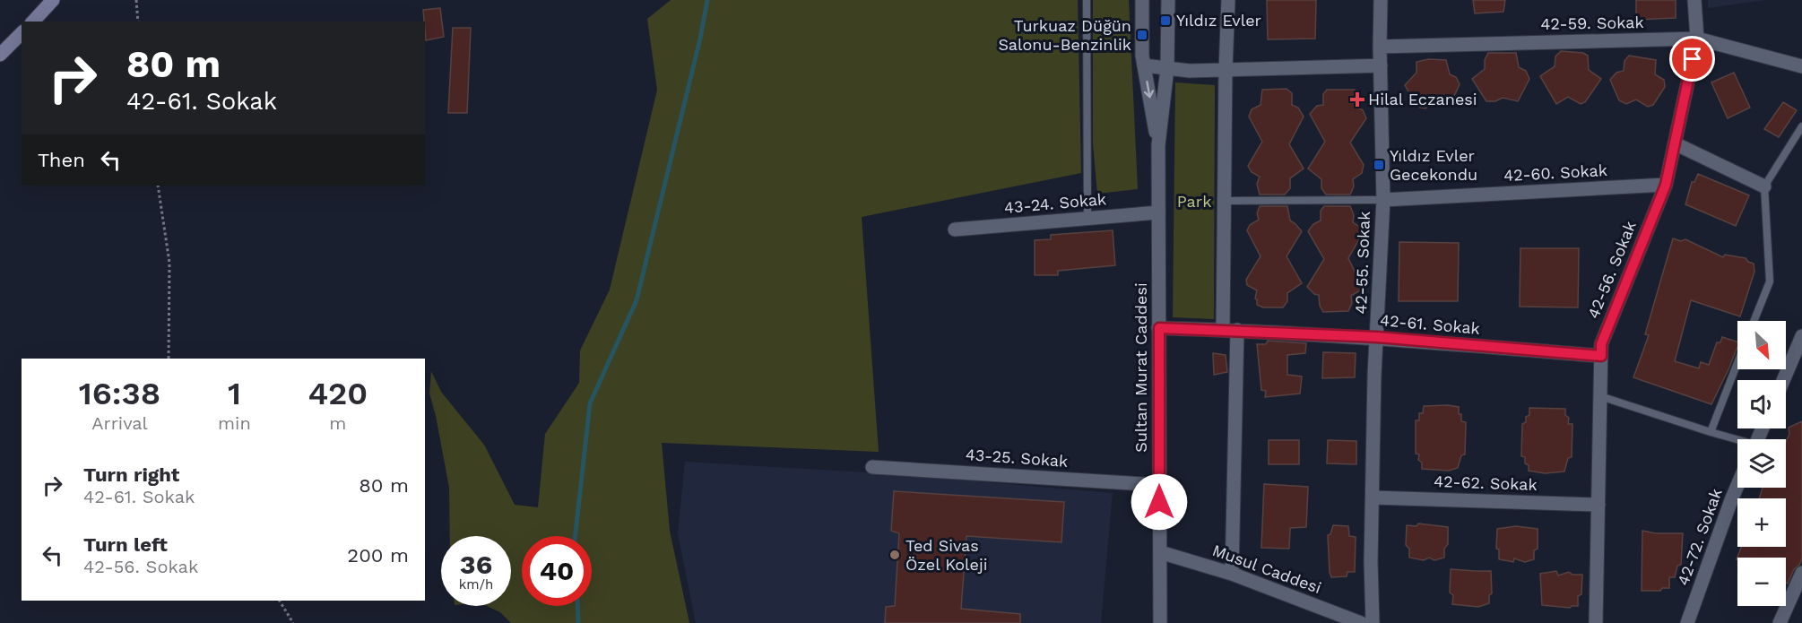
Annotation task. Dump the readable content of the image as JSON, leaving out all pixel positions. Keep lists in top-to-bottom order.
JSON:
{
  "streets": {
    "street": [
      "42-59. Sokak",
      "42-60. Sokak",
      "43-24. Sokak",
      "42-55. Sokak",
      "42-56. Sokak",
      "42-61. Sokak",
      "Sultan Murat Caddesi",
      "43-25. Sokak",
      "42-62. Sokak",
      "42-72. Sokak",
      "Musul Caddesi"
    ]
  },
  "crossings": [
    ["42-59. Sokak", "42-55. Sokak"],
    ["42-59. Sokak", "42-56. Sokak"],
    ["42-60. Sokak", "42-55. Sokak"],
    ["42-60. Sokak", "42-56. Sokak"],
    ["43-24. Sokak", "Sultan Murat Caddesi"],
    ["42-55. Sokak", "42-61. Sokak"],
    ["42-55. Sokak", "42-62. Sokak"],
    ["42-56. Sokak", "42-61. Sokak"],
    ["42-56. Sokak", "42-62. Sokak"],
    ["42-61. Sokak", "Sultan Murat Caddesi"],
    ["Sultan Murat Caddesi", "43-25. Sokak"],
    ["Sultan Murat Caddesi", "Musul Caddesi"]
  ],
  "parks": ["Park"],
  "places": {
    "transit": ["Yıldız Evler", "Turkuaz Düğün Salonu-Benzinlik", "Yıldız Evler Gecekondu"],
    "health": ["Hilal Eczanesi"],
    "other": ["Ted Sivas Özel Koleji"]
  },
  "north": "bottom right",
  "page": {
    "turn": ["80 m", "42-61. Sokak"],
    "then": "Then",
    "map_buttons": ["+", "−"],
    "eta": [
      "16:38",
      "Arrival",
      "1",
      "min",
      "420",
      "m"
    ],
    "list": [
      {
        "name": "Turn right",
        "note": "42-61. Sokak",
        "value": "80 m"
      },
      {
        "name": "Turn left",
        "note": "42-56. Sokak",
        "value": "200 m"
      }
    ],
    "speed": "36 km/h",
    "limit": "40"
  }
}
